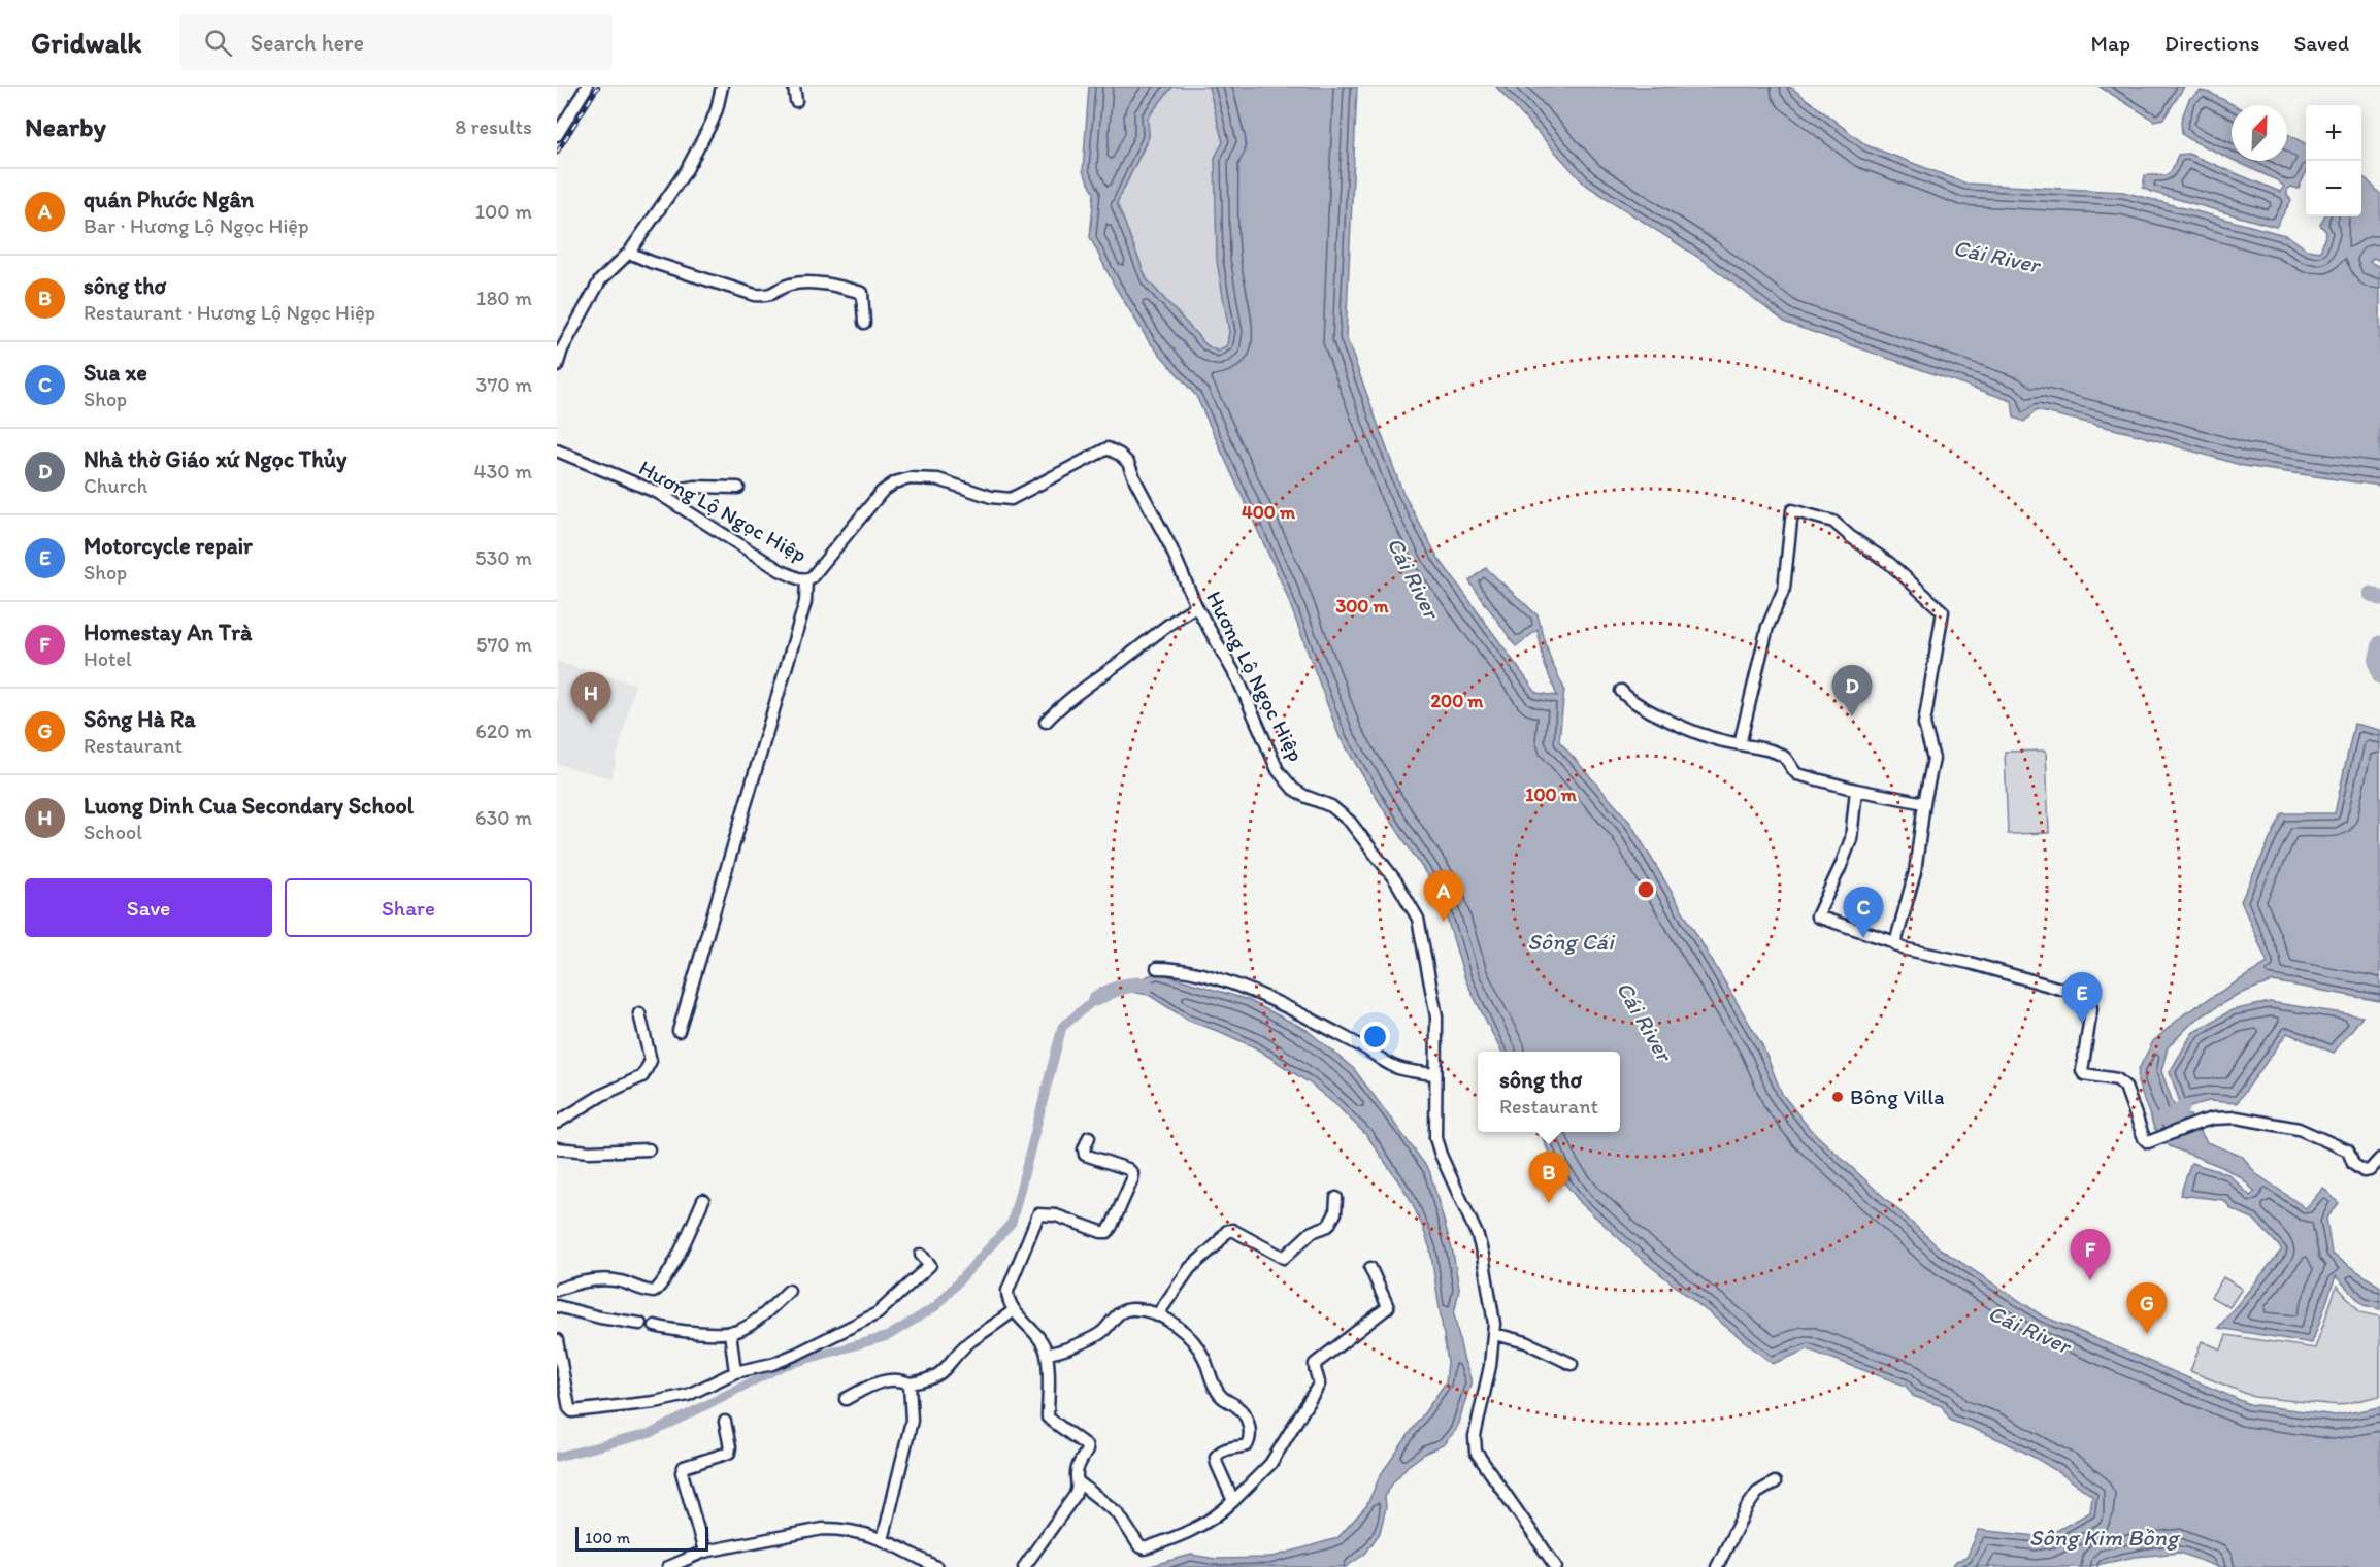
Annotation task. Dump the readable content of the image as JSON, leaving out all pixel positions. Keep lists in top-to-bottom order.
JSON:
{
  "streets": {
    "street": ["Hương Lộ Ngọc Hiệp"]
  },
  "water": ["Cái River", "Sông Cái", "Sông Kim Bồng"],
  "places": ["Bông Villa"],
  "scale_bar": "100 m",
  "north": "top right",
  "page": {
    "header": "Gridwalk",
    "search": "Search here",
    "nav": ["Map", "Directions", "Saved"],
    "heading": ["Nearby", "8 results"],
    "map_buttons": ["+", "−"],
    "list": [
      {
        "mark": "A",
        "name": "quán Phước Ngân",
        "note": "Bar · Hương Lộ Ngọc Hiệp",
        "value": "100 m"
      },
      {
        "mark": "B",
        "name": "sông thơ",
        "note": "Restaurant · Hương Lộ Ngọc Hiệp",
        "value": "180 m"
      },
      {
        "mark": "C",
        "name": "Sua xe",
        "note": "Shop",
        "value": "370 m"
      },
      {
        "mark": "D",
        "name": "Nhà thờ Giáo xứ Ngọc Thủy",
        "note": "Church",
        "value": "430 m"
      },
      {
        "mark": "E",
        "name": "Motorcycle repair",
        "note": "Shop",
        "value": "530 m"
      },
      {
        "mark": "F",
        "name": "Homestay An Trà",
        "note": "Hotel",
        "value": "570 m"
      },
      {
        "mark": "G",
        "name": "Sông Hà Ra",
        "note": "Restaurant",
        "value": "620 m"
      },
      {
        "mark": "H",
        "name": "Luong Dinh Cua Secondary School",
        "note": "School",
        "value": "630 m"
      }
    ],
    "pins": [
      "D",
      "H",
      "A",
      "C",
      "E",
      "B",
      "F",
      "G"
    ],
    "buttons": ["Save", "Share"],
    "popup": ["sông thơ", "Restaurant"],
    "scale": "100 m"
  },
  "rings": [
    "400 m",
    "300 m",
    "200 m",
    "100 m"
  ]
}
